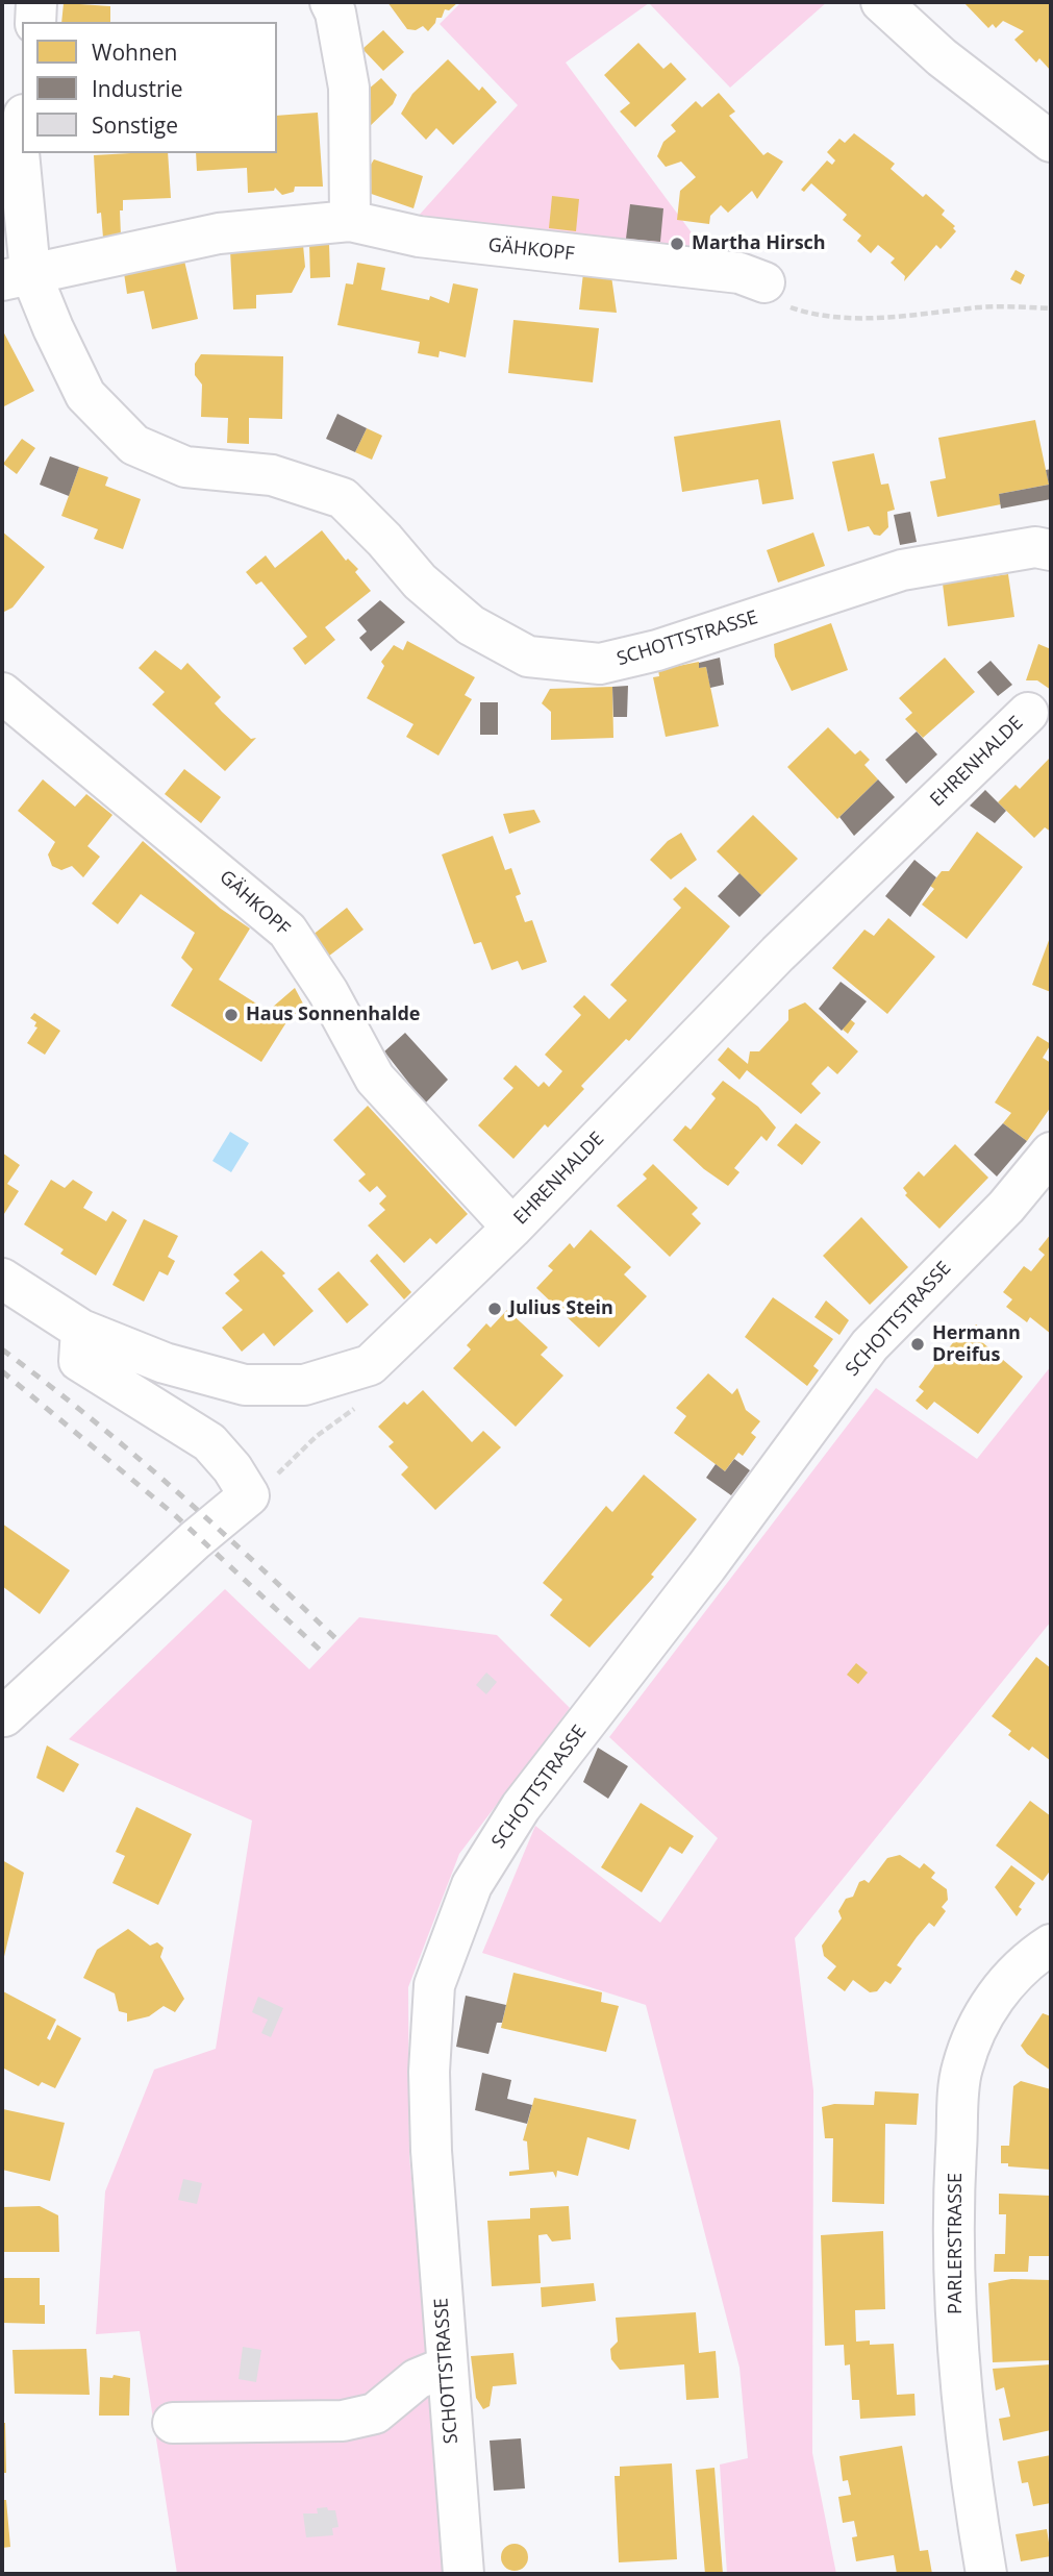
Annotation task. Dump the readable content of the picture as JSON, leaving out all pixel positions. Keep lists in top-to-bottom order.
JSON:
{
  "streets": {
    "street": [
      "GÄHKOPF",
      "SCHOTTSTRASSE",
      "EHRENHALDE",
      "PARLERSTRASSE"
    ]
  },
  "crossings": [
    ["GÄHKOPF", "SCHOTTSTRASSE"],
    ["GÄHKOPF", "EHRENHALDE"]
  ],
  "places": [
    "Martha Hirsch",
    "Haus Sonnenhalde",
    "Julius Stein",
    "Hermann Dreifus"
  ],
  "legend": ["Wohnen", "Industrie", "Sonstige"]
}
